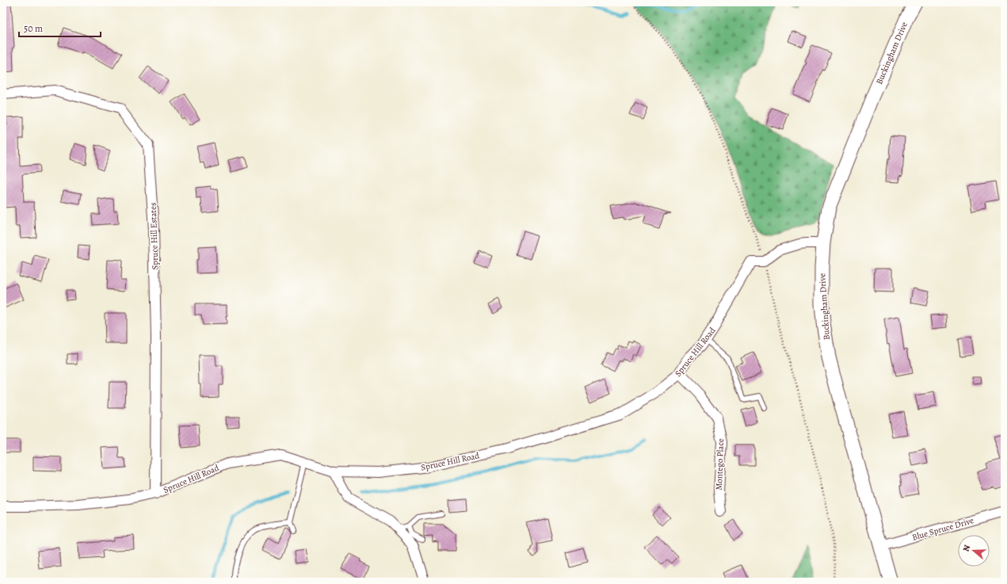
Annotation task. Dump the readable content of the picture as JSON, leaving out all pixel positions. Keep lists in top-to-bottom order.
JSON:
{
  "streets": {
    "street": [
      "Buckingham Drive",
      "Spruce Hill Estates",
      "Spruce Hill Road",
      "Montego Place",
      "Blue Spruce Drive"
    ]
  },
  "crossings": [
    ["Buckingham Drive", "Spruce Hill Road"],
    ["Buckingham Drive", "Blue Spruce Drive"],
    ["Spruce Hill Estates", "Spruce Hill Road"],
    ["Spruce Hill Road", "Montego Place"]
  ],
  "scale_bar": "50 m",
  "north": "left"
}
